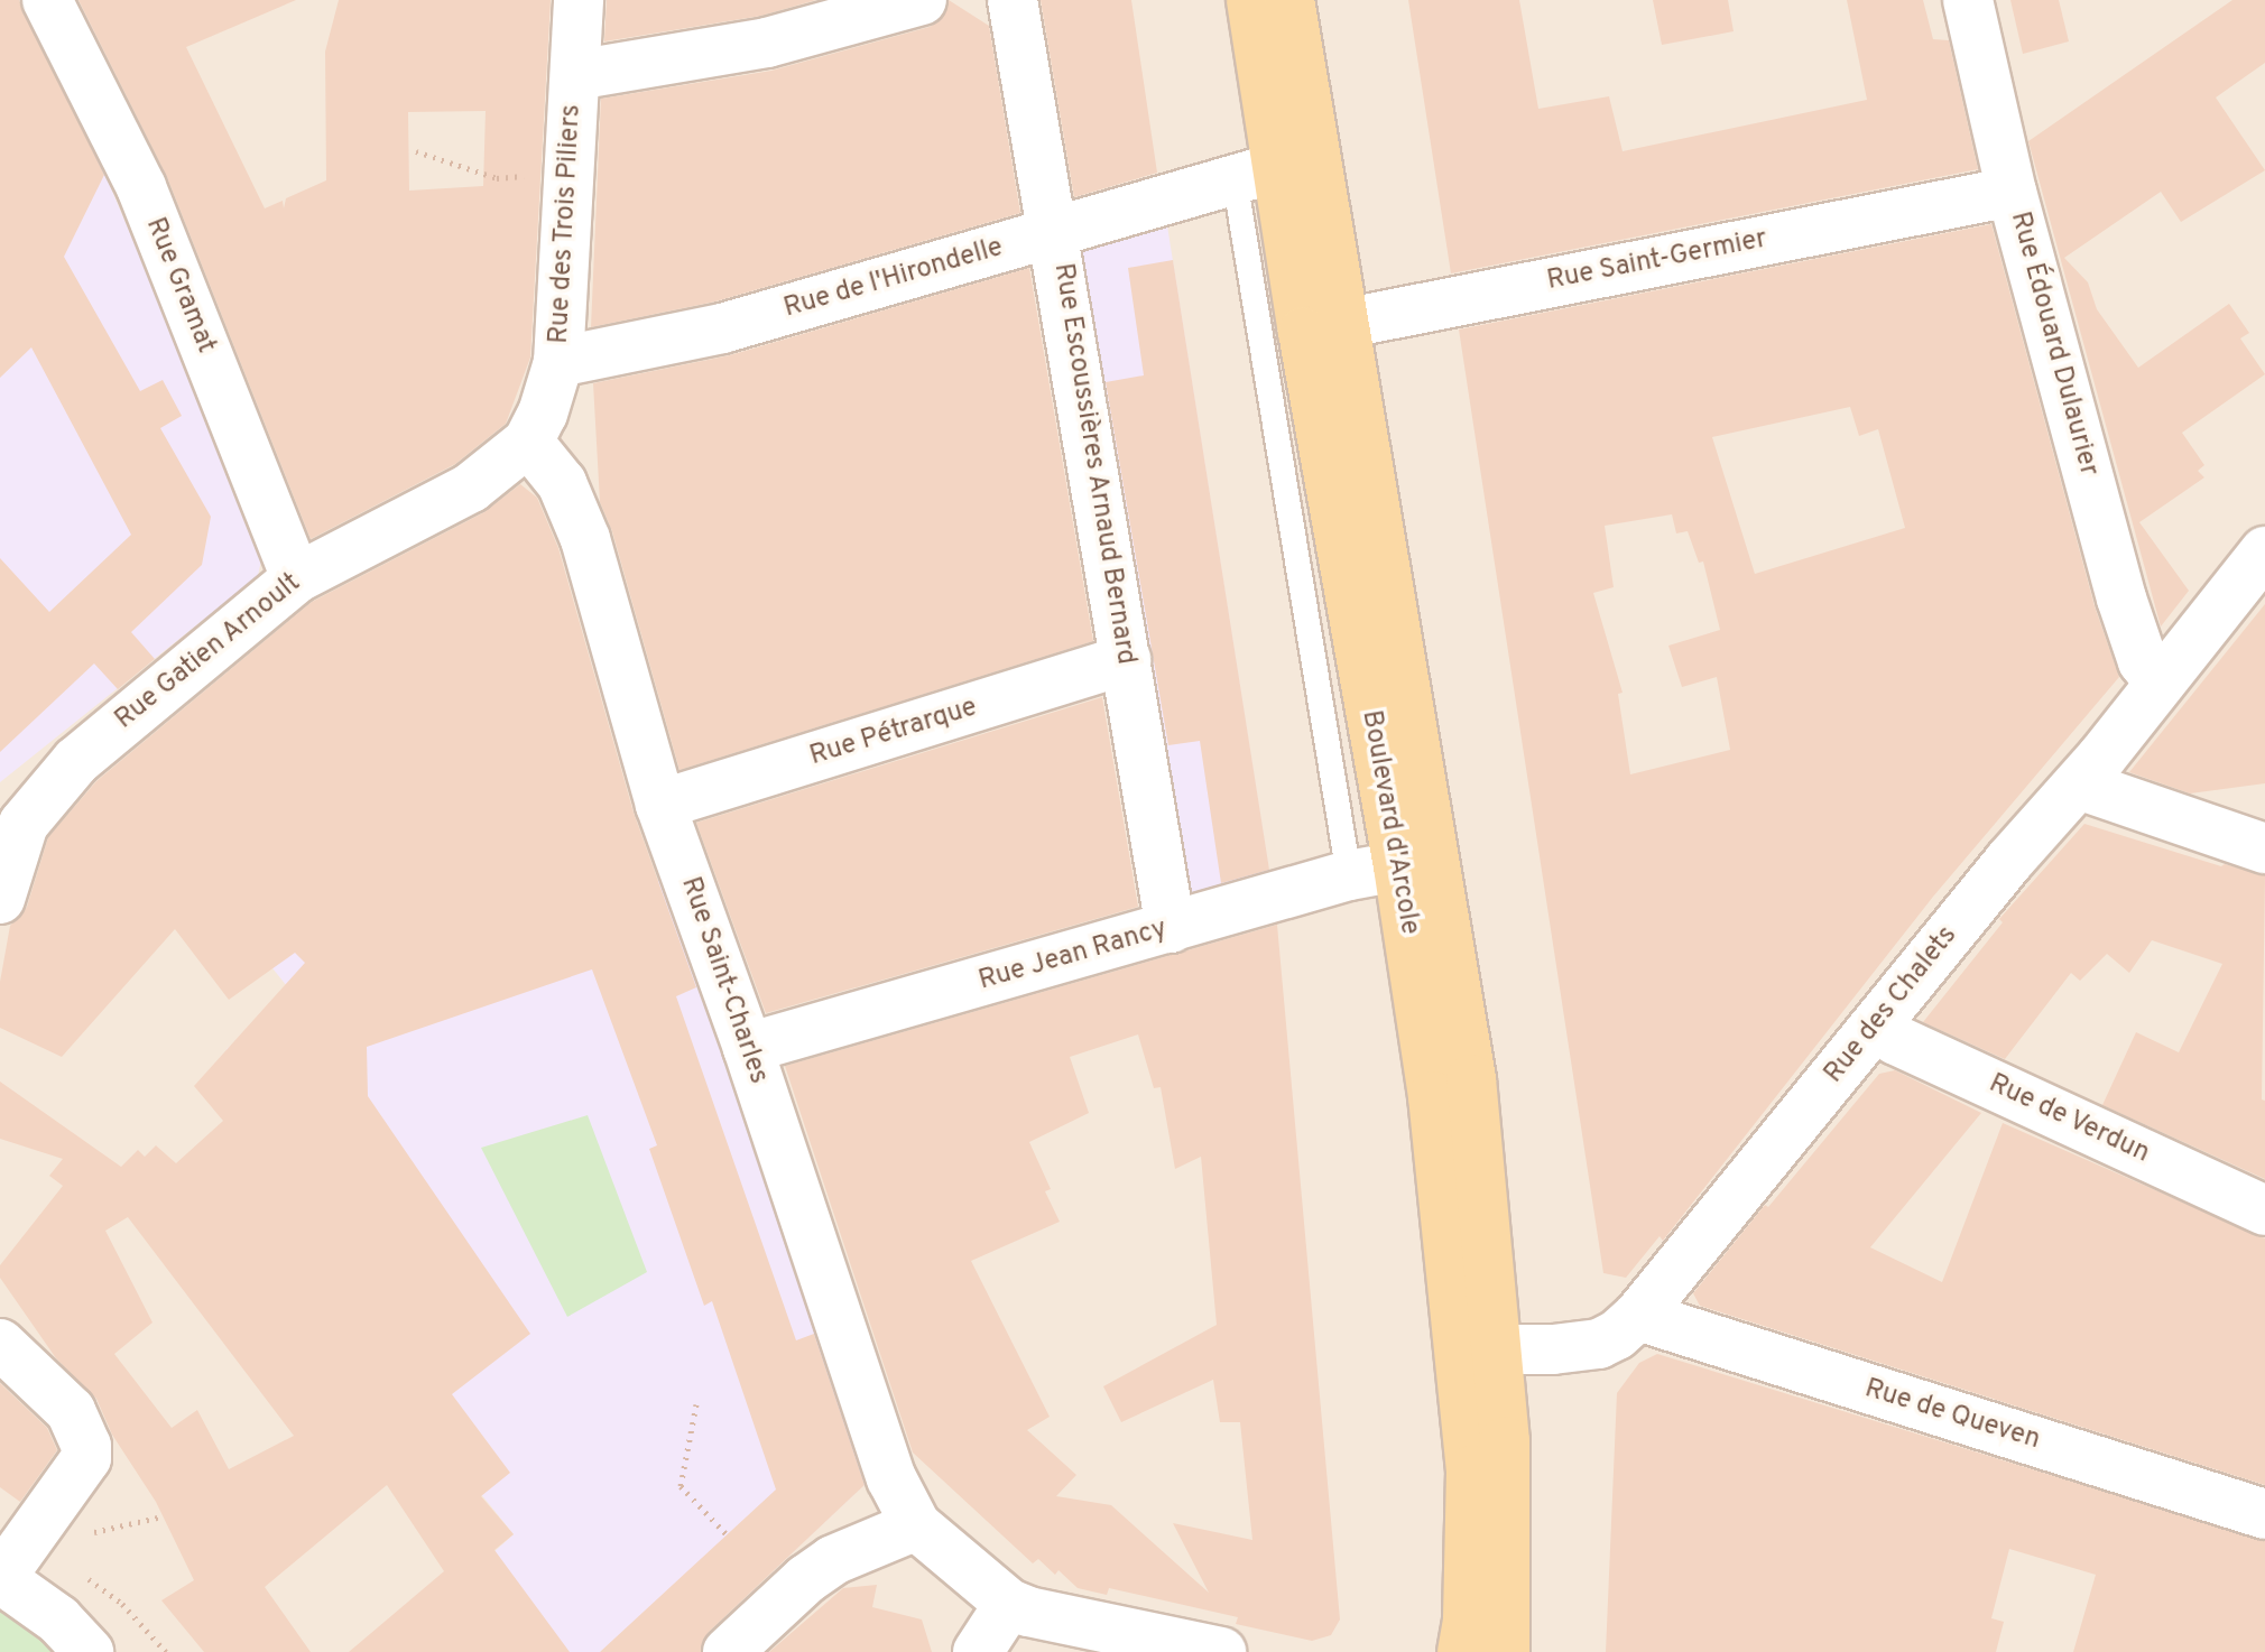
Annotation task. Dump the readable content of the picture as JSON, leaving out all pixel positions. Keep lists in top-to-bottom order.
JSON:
{
  "streets": {
    "main road": ["Boulevard d'Arcole"],
    "street": [
      "Rue des Trois Piliers",
      "Rue Saint-Germier",
      "Rue de l'Hirondelle",
      "Rue Gramat",
      "Rue Édouard Dulaurier",
      "Rue Escoussières Arnaud Bernard",
      "Rue Gatien Arnoult",
      "Rue Pétrarque",
      "Rue Jean Rancy",
      "Rue Saint-Charles",
      "Rue des Chalets",
      "Rue de Verdun",
      "Rue de Queven"
    ]
  },
  "crossings": [
    ["Rue des Trois Piliers", "Rue de l'Hirondelle"],
    ["Rue des Trois Piliers", "Rue Gatien Arnoult"],
    ["Rue des Trois Piliers", "Rue Saint-Charles"],
    ["Rue Saint-Germier", "Rue Édouard Dulaurier"],
    ["Rue Saint-Germier", "Boulevard d'Arcole"],
    ["Rue de l'Hirondelle", "Rue Escoussières Arnaud Bernard"],
    ["Rue de l'Hirondelle", "Boulevard d'Arcole"],
    ["Rue Gramat", "Rue Gatien Arnoult"],
    ["Rue Édouard Dulaurier", "Rue des Chalets"],
    ["Rue Escoussières Arnaud Bernard", "Rue Pétrarque"],
    ["Rue Escoussières Arnaud Bernard", "Rue Jean Rancy"],
    ["Rue Gatien Arnoult", "Rue Saint-Charles"],
    ["Rue Pétrarque", "Rue Saint-Charles"],
    ["Boulevard d'Arcole", "Rue Jean Rancy"],
    ["Boulevard d'Arcole", "Rue des Chalets"],
    ["Rue Jean Rancy", "Rue Saint-Charles"],
    ["Rue des Chalets", "Rue de Verdun"],
    ["Rue des Chalets", "Rue de Queven"]
  ]
}
